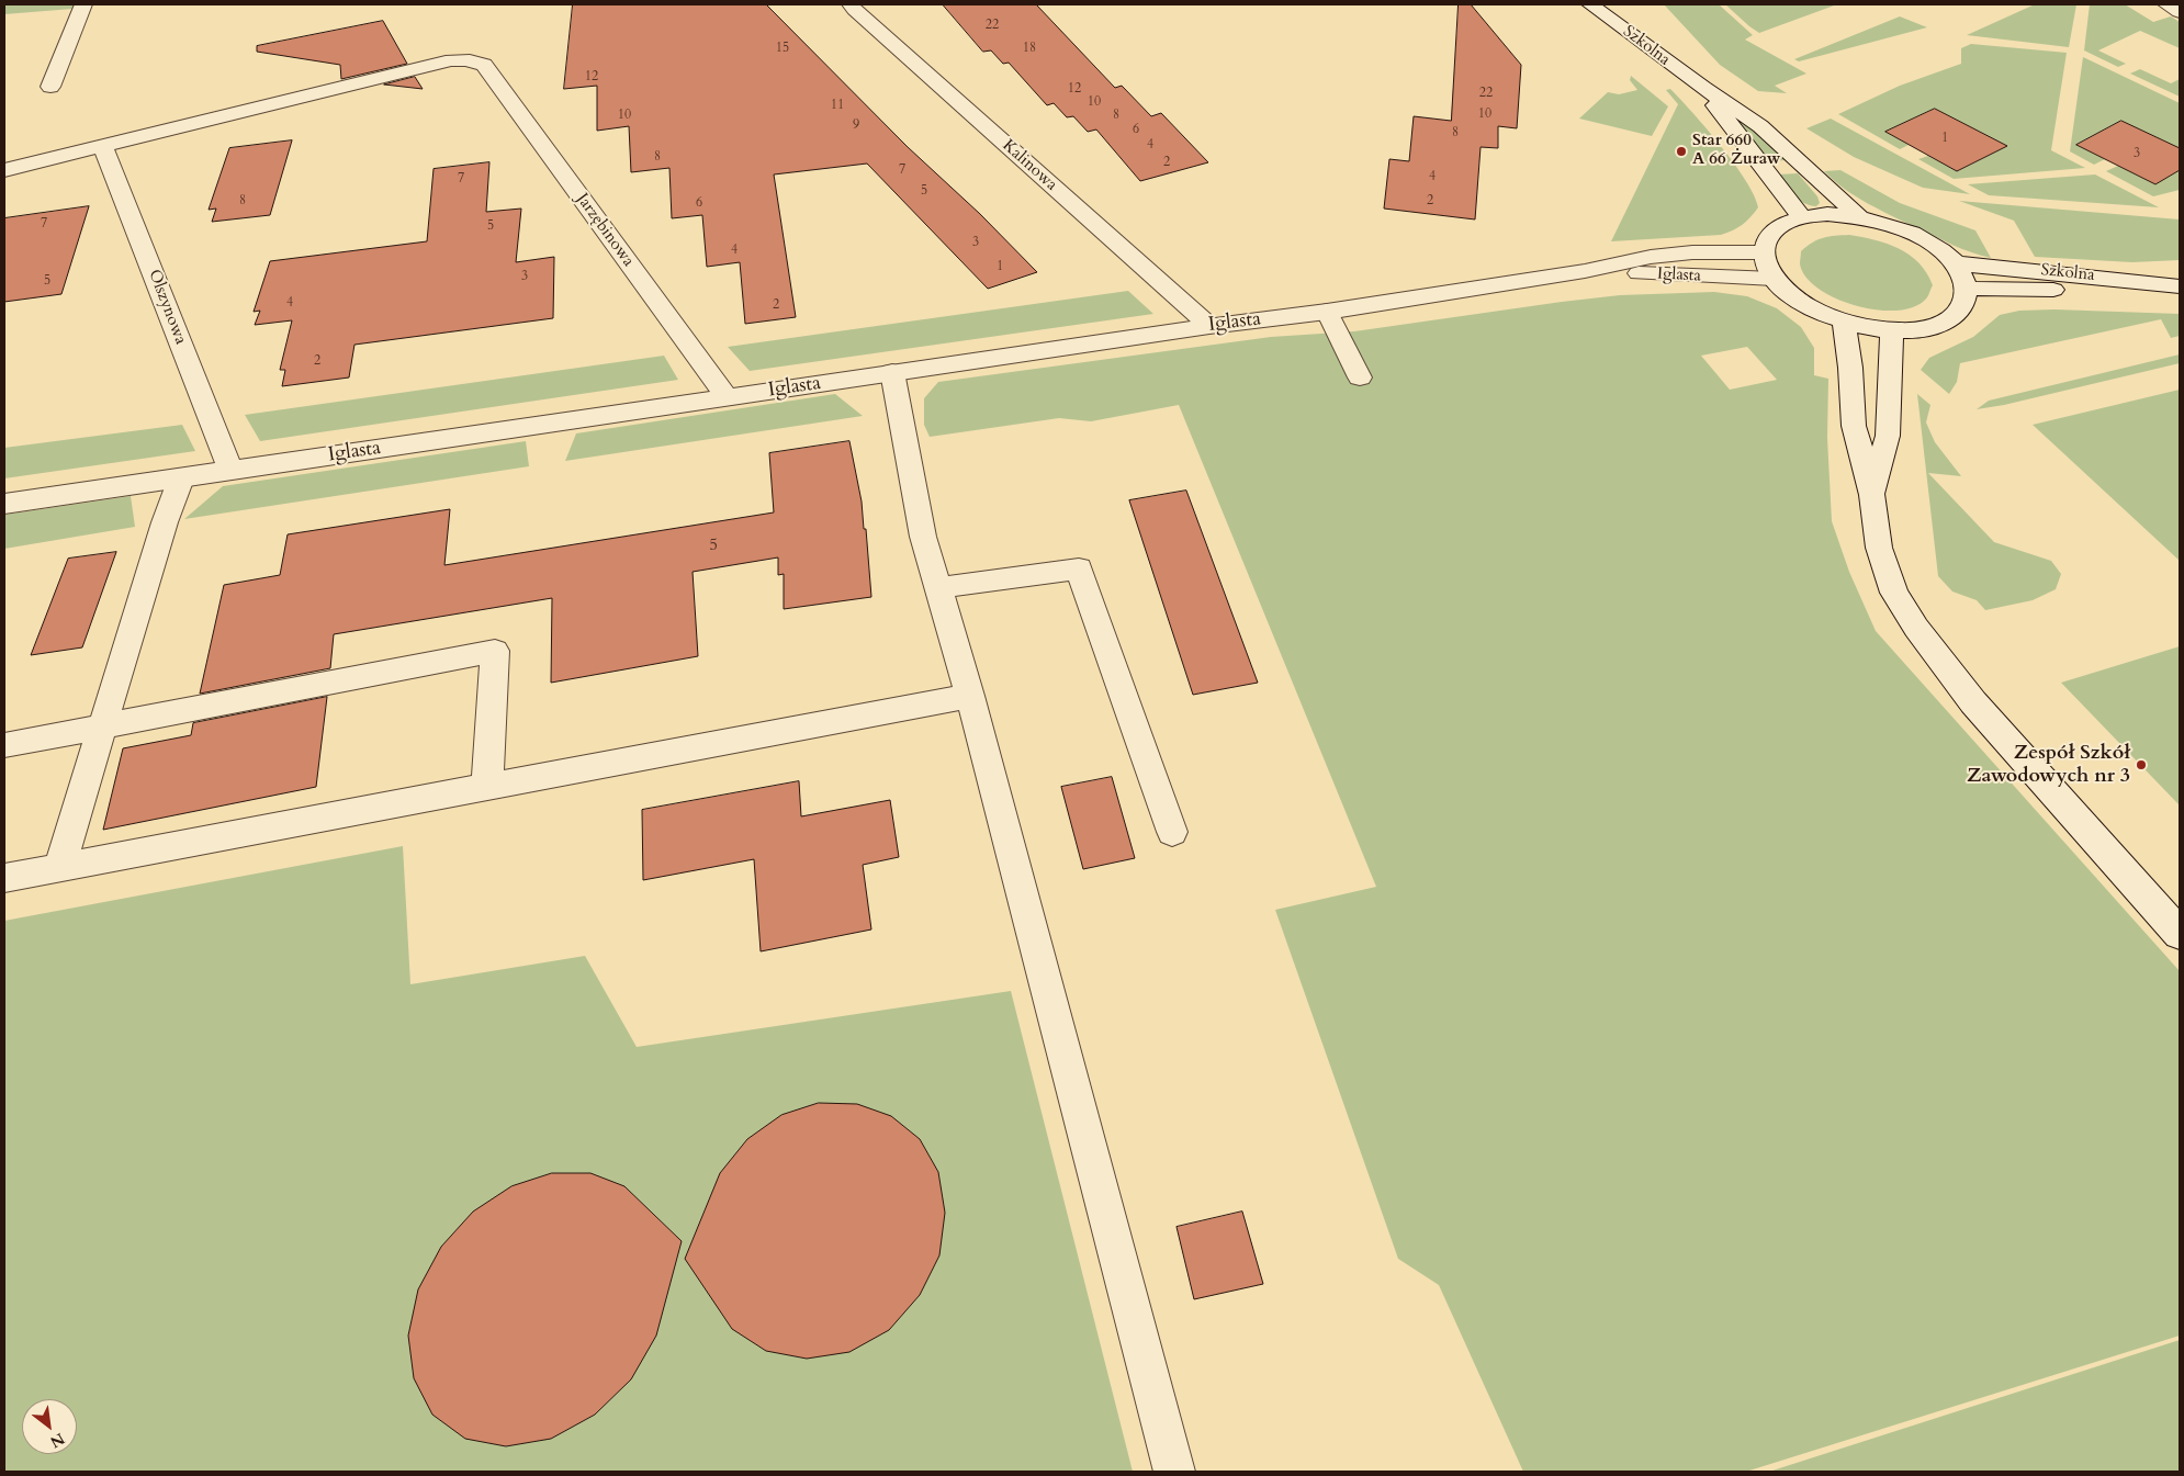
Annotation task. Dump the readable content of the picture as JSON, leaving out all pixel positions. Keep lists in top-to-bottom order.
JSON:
{
  "streets": {
    "street": [
      "Szkolna",
      "Kalinowa",
      "Jarzębinowa",
      "Iglasta",
      "Olszynowa"
    ]
  },
  "crossings": [
    ["Kalinowa", "Iglasta"],
    ["Jarzębinowa", "Iglasta"],
    ["Jarzębinowa", "Olszynowa"],
    ["Iglasta", "Olszynowa"]
  ],
  "places": ["Star 660 A 66 Żuraw", "Zespół Szkół Zawodowych nr 3"],
  "house_numbers": [
    "22",
    "15",
    "18",
    "12",
    "12",
    "22",
    "10",
    "11",
    "10",
    "10",
    "8",
    "9",
    "6",
    "8",
    "1",
    "4",
    "3",
    "8",
    "2",
    "7",
    "4",
    "7",
    "5",
    "8",
    "2",
    "6",
    "7",
    "5",
    "3",
    "4",
    "1",
    "3",
    "5",
    "4",
    "2",
    "2",
    "5"
  ],
  "north": "bottom right"
}
